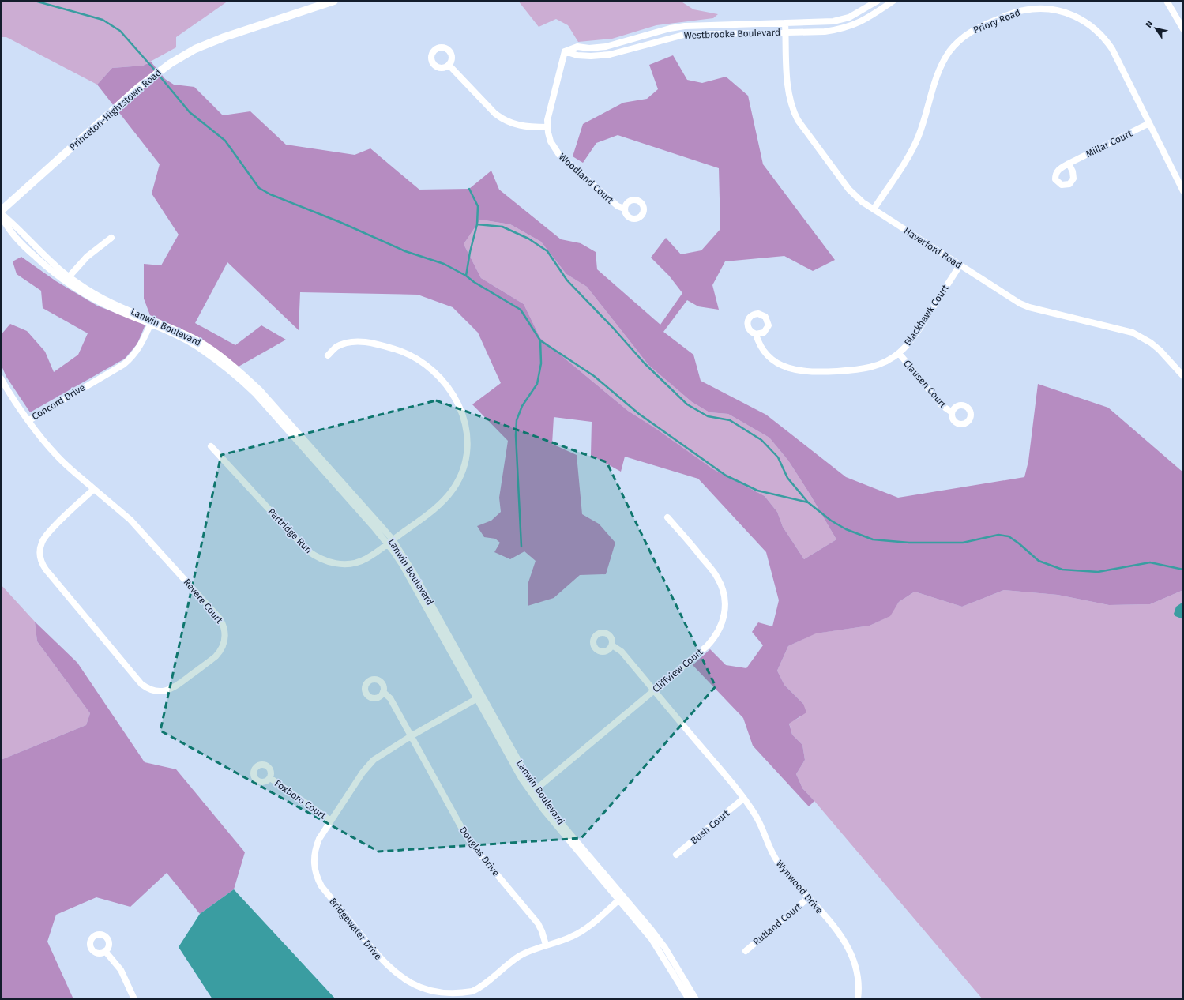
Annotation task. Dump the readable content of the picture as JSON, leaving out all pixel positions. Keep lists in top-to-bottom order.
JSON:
{
  "streets": {
    "main road": ["Princeton-Hightstown Road"],
    "street": [
      "Priory Road",
      "Westbrooke Boulevard",
      "Millar Court",
      "Woodland Court",
      "Haverford Road",
      "Blackhawk Court",
      "Lanwin Boulevard",
      "Clausen Court",
      "Concord Drive",
      "Partridge Run",
      "Revere Court",
      "Cliffview Court",
      "Foxboro Court",
      "Bush Court",
      "Douglas Drive",
      "Wynwood Drive",
      "Rutland Court",
      "Bridgewater Drive"
    ]
  },
  "crossings": [
    ["Priory Road", "Millar Court"],
    ["Priory Road", "Haverford Road"],
    ["Westbrooke Boulevard", "Woodland Court"],
    ["Westbrooke Boulevard", "Haverford Road"],
    ["Princeton-Hightstown Road", "Lanwin Boulevard"],
    ["Haverford Road", "Blackhawk Court"],
    ["Blackhawk Court", "Clausen Court"],
    ["Lanwin Boulevard", "Concord Drive"],
    ["Lanwin Boulevard", "Partridge Run"],
    ["Lanwin Boulevard", "Cliffview Court"],
    ["Lanwin Boulevard", "Bridgewater Drive"],
    ["Concord Drive", "Revere Court"],
    ["Cliffview Court", "Wynwood Drive"],
    ["Foxboro Court", "Bridgewater Drive"],
    ["Bush Court", "Wynwood Drive"],
    ["Douglas Drive", "Bridgewater Drive"],
    ["Wynwood Drive", "Rutland Court"]
  ],
  "north": "top left"
}
